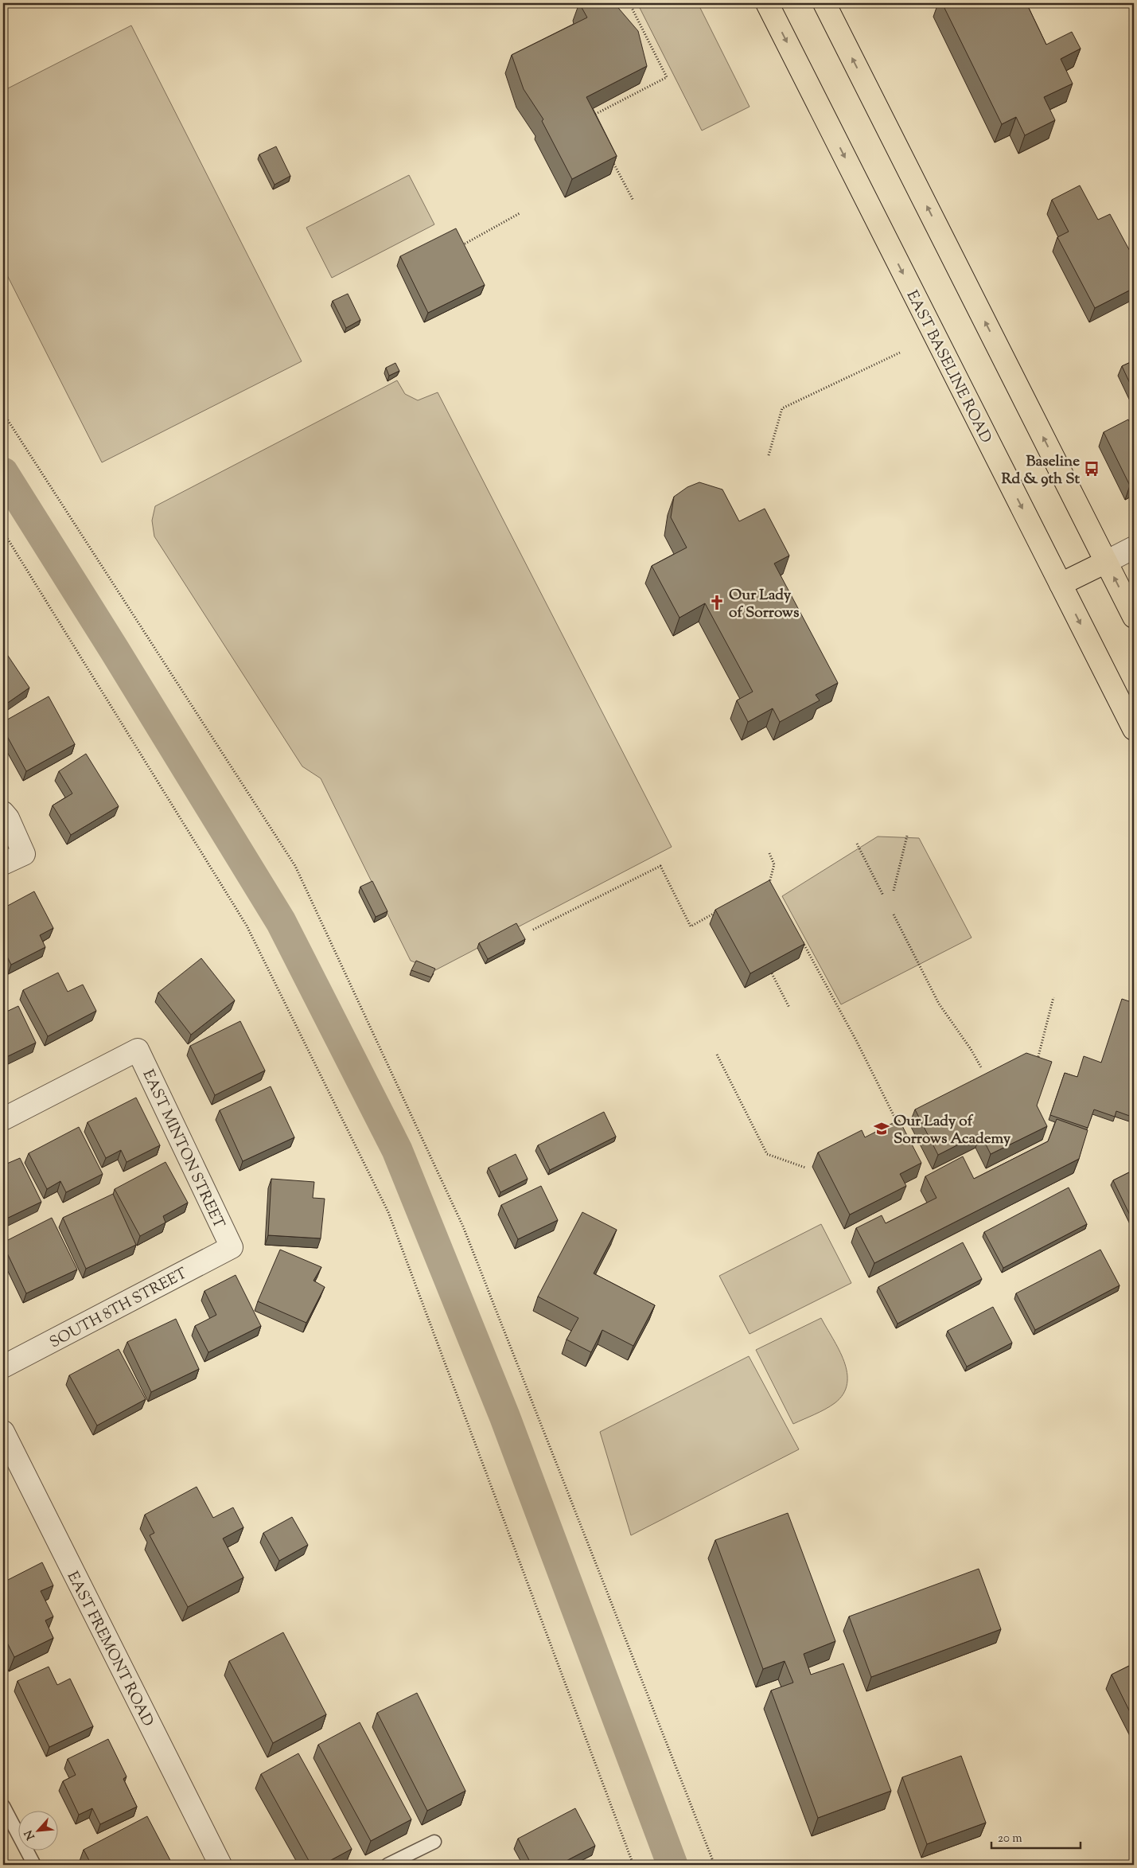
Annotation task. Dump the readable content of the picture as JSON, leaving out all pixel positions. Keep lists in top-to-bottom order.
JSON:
{
  "streets": {
    "main road": ["EAST BASELINE ROAD"],
    "street": ["EAST MINTON STREET", "SOUTH 8TH STREET", "EAST FREMONT ROAD"]
  },
  "crossings": [
    ["EAST MINTON STREET", "SOUTH 8TH STREET"]
  ],
  "places": {
    "bus stop": ["Baseline Rd & 9th St"],
    "church": ["Our Lady of Sorrows"],
    "school or university": ["Our Lady of Sorrows Academy"]
  },
  "scale_bar": "20 m",
  "north": "bottom left"
}
